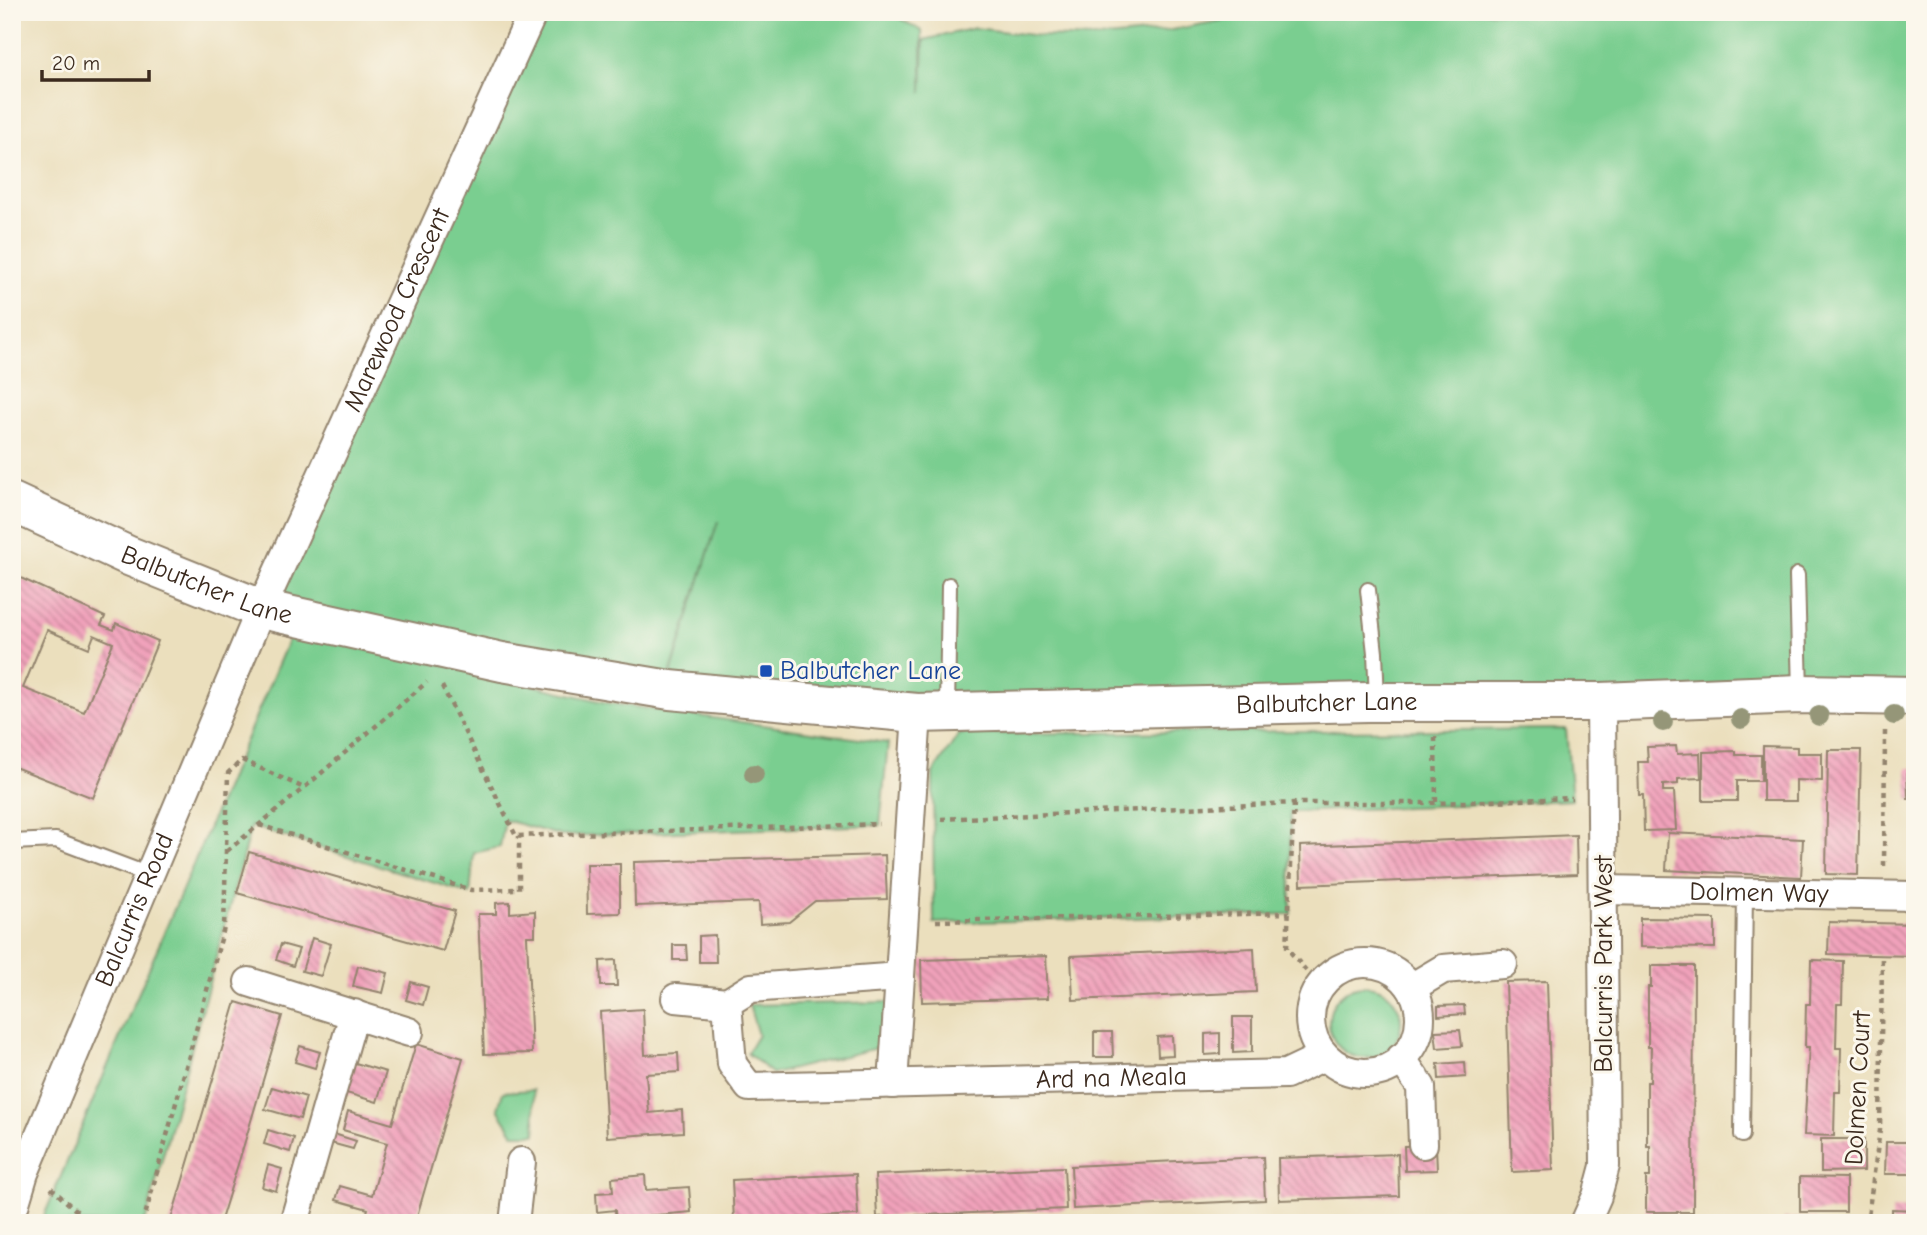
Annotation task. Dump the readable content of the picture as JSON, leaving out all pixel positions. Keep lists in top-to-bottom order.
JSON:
{
  "streets": {
    "street": [
      "Marewood Crescent",
      "Balbutcher Lane",
      "Dolmen Way",
      "Balcurris Road",
      "Balcurris Park West",
      "Ard na Meala"
    ],
    "path": ["Dolmen Court"]
  },
  "crossings": [
    ["Marewood Crescent", "Balbutcher Lane"],
    ["Marewood Crescent", "Balcurris Road"],
    ["Balbutcher Lane", "Balcurris Road"],
    ["Balbutcher Lane", "Balcurris Park West"],
    ["Dolmen Way", "Balcurris Park West"]
  ],
  "places": {
    "transit": ["Balbutcher Lane"]
  },
  "scale_bar": "20 m"
}
